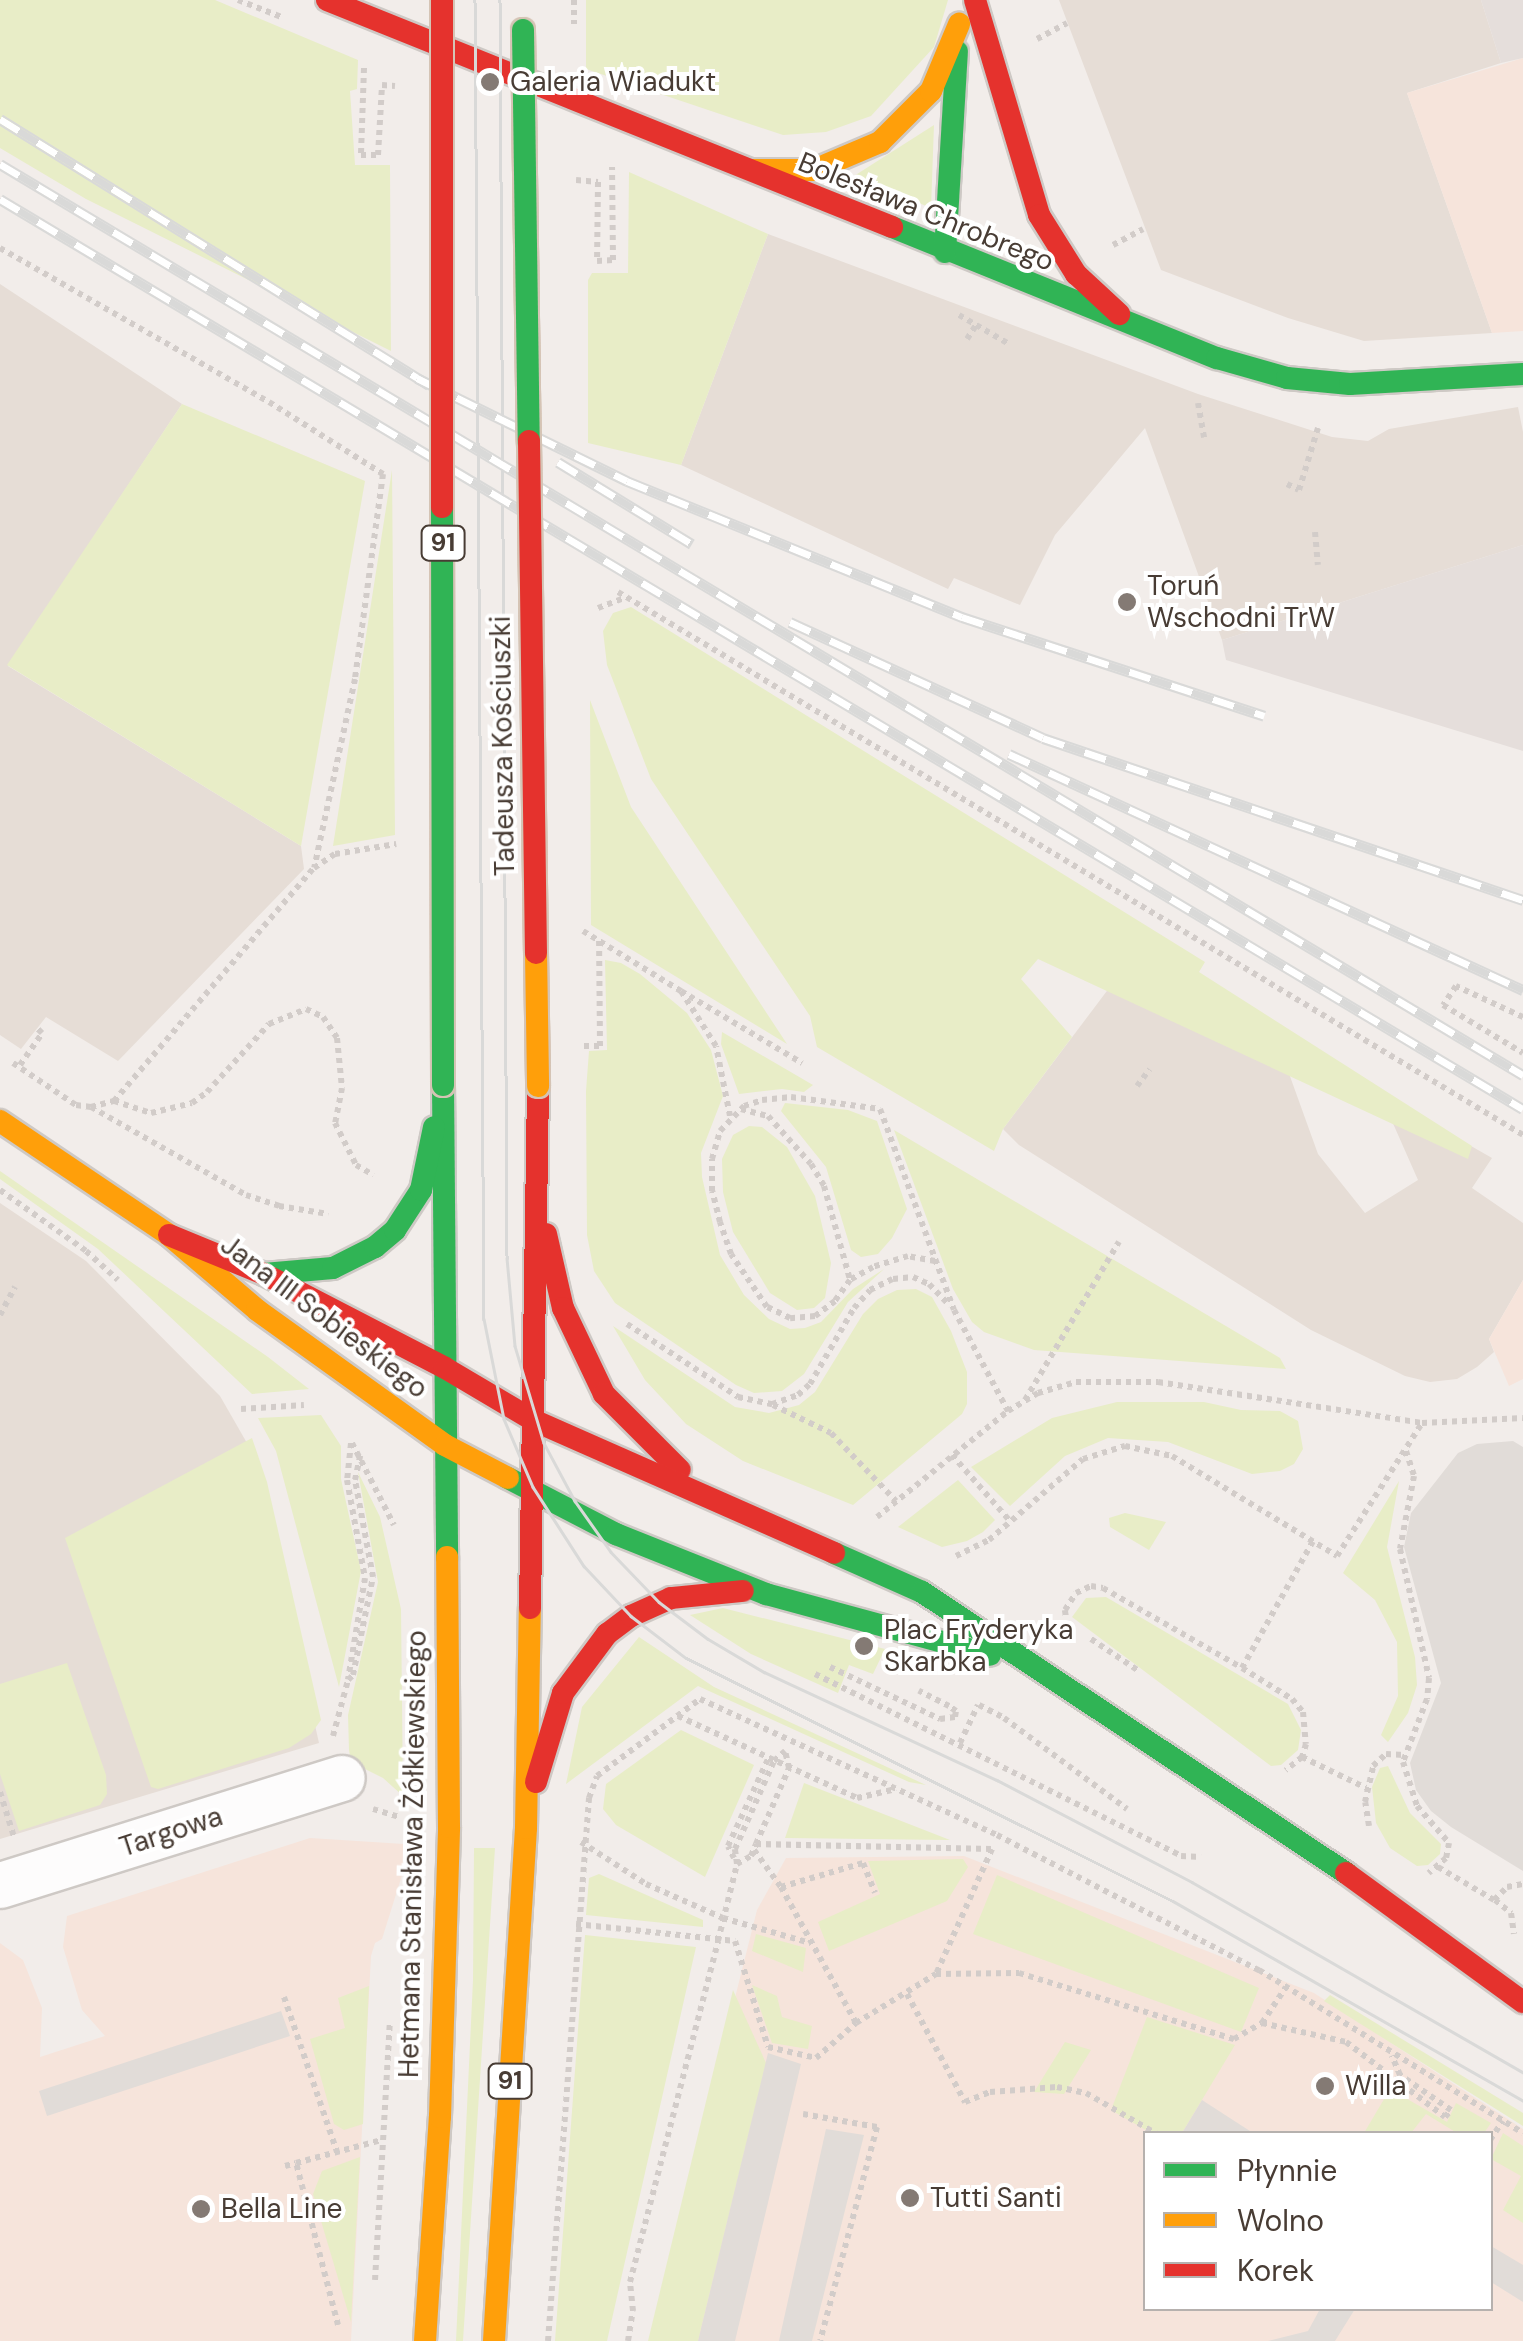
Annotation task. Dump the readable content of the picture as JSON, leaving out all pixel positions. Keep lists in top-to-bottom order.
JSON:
{
  "streets": {
    "street": [
      "Bolesława Chrobrego",
      "91",
      "Tadeusza Kościuszki",
      "Jana III Sobieskiego",
      "Targowa",
      "Hetmana Stanisława Żółkiewskiego"
    ]
  },
  "crossings": [
    ["Tadeusza Kościuszki", "Jana III Sobieskiego"],
    ["Tadeusza Kościuszki", "Hetmana Stanisława Żółkiewskiego"],
    ["Jana III Sobieskiego", "Hetmana Stanisława Żółkiewskiego"]
  ],
  "places": [
    "Galeria Wiadukt",
    "Toruń Wschodni TrW",
    "Plac Fryderyka Skarbka",
    "Willa",
    "Tutti Santi",
    "Bella Line"
  ],
  "legend": ["Płynnie", "Wolno", "Korek"]
}
